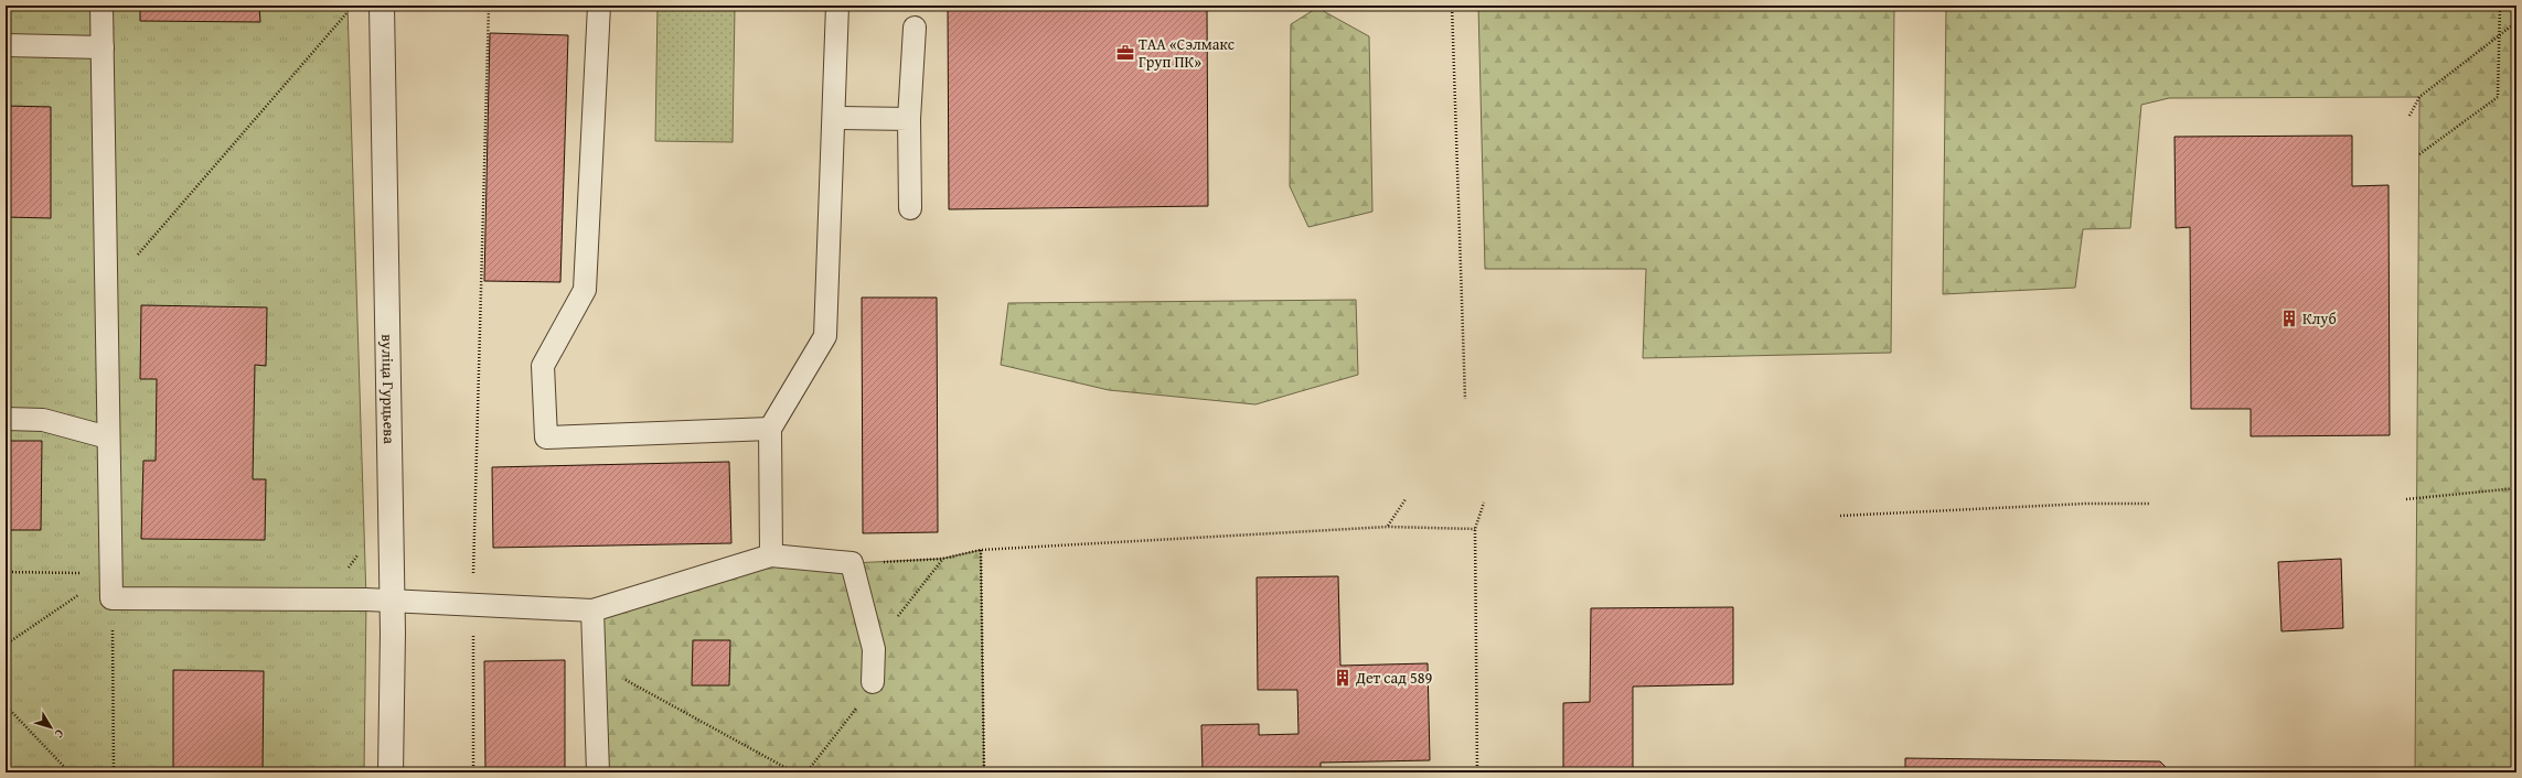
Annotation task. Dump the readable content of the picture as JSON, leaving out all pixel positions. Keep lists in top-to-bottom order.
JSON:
{
  "streets": {
    "street": ["вуліца Гурцьева"]
  },
  "places": {
    "office": ["ТАА «Сэлмакс Груп ПК»"],
    "building": ["Клуб", "Дет сад 589"]
  },
  "north": "bottom right"
}
